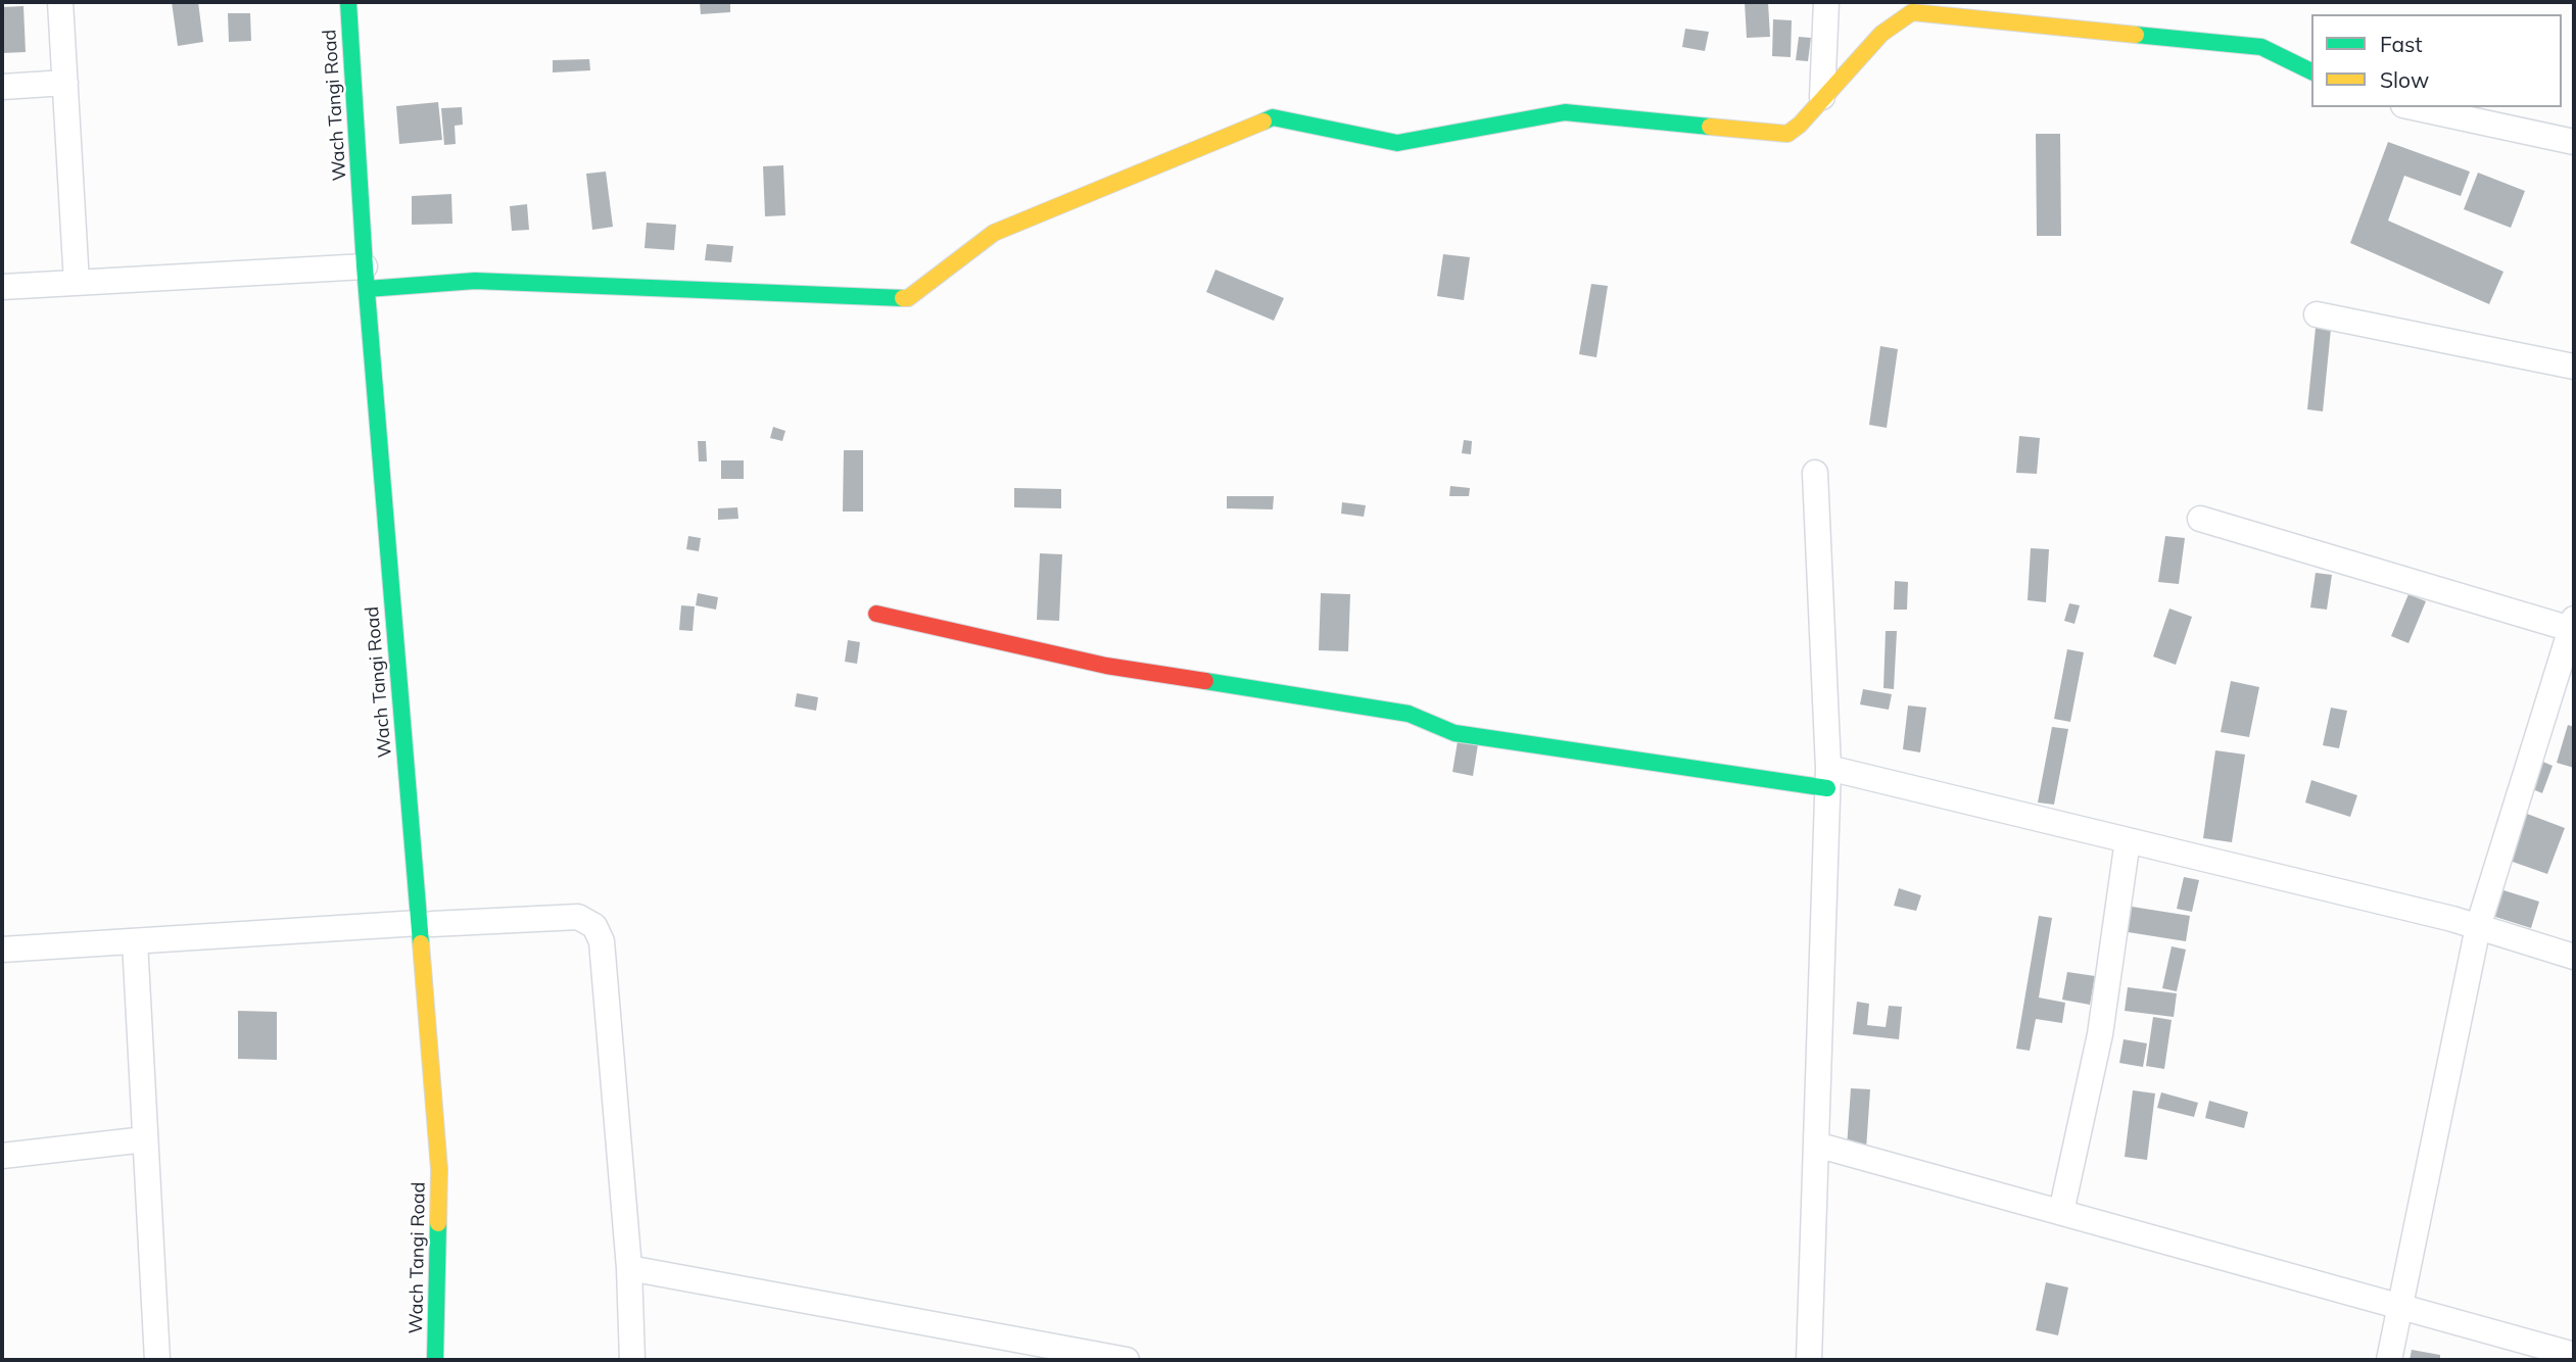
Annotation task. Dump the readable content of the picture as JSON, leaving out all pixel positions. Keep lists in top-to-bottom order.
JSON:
{
  "streets": {
    "street": ["Wach Tangi Road"]
  },
  "legend": ["Fast", "Slow"]
}
